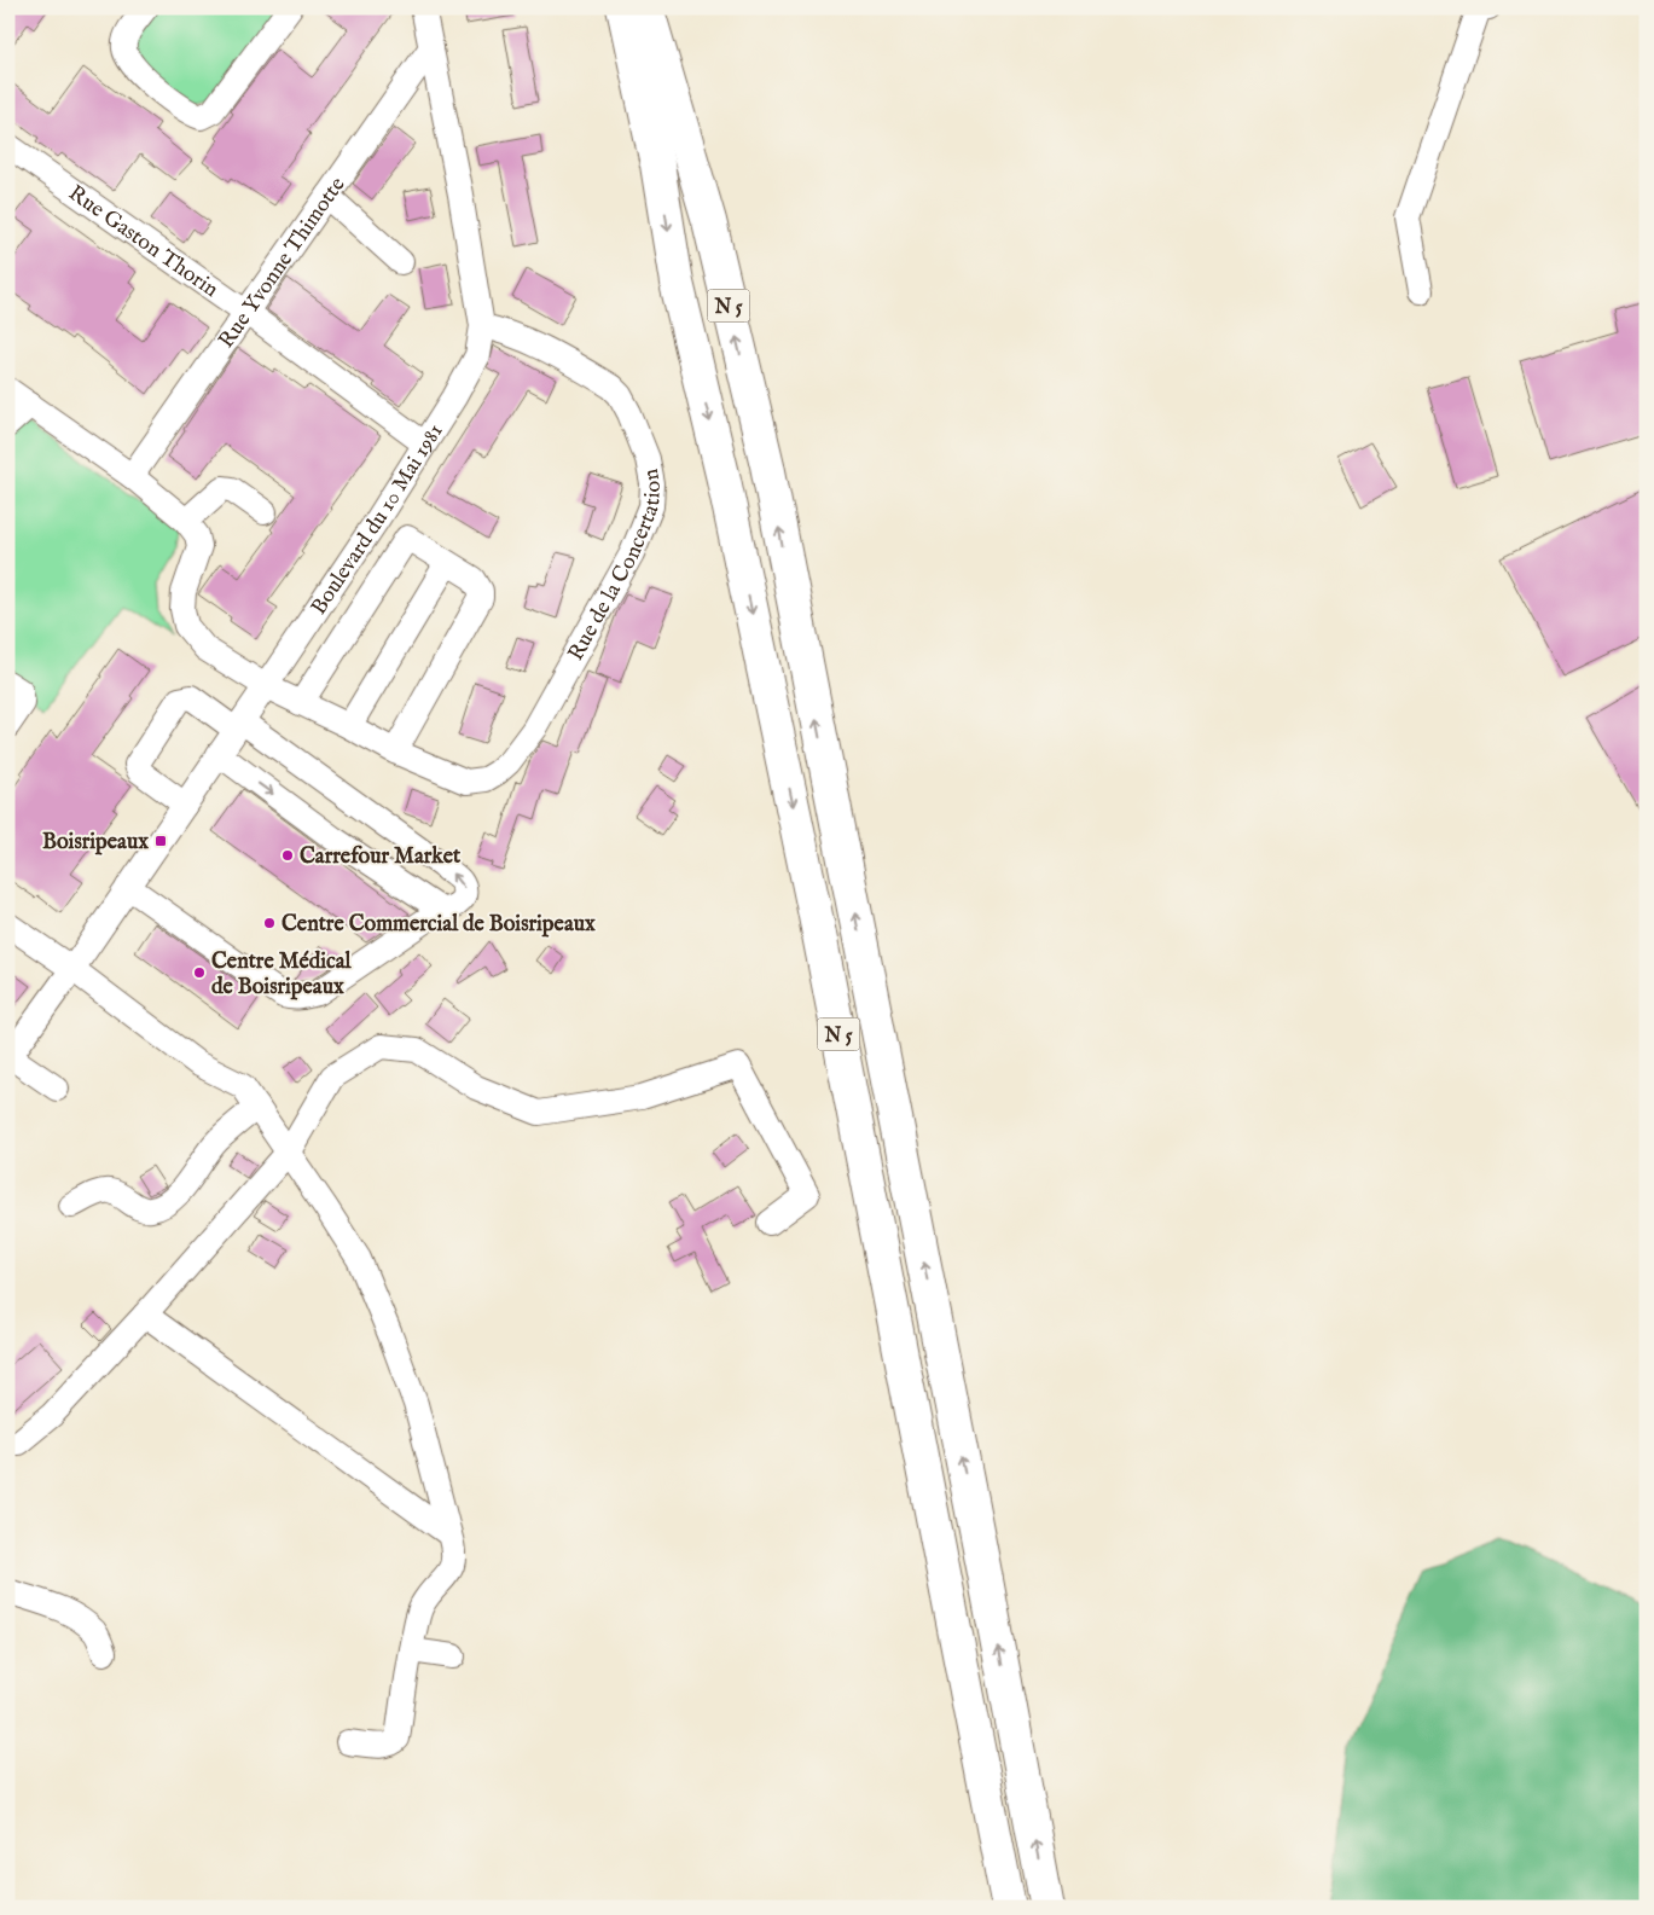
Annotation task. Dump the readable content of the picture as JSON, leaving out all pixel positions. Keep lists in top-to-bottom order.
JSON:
{
  "streets": {
    "highway": ["N 5"],
    "street": [
      "Rue Gaston Thorin",
      "Rue Yvonne Thimotte",
      "Boulevard du 10 Mai 1981",
      "Rue de la Concertation"
    ]
  },
  "crossings": [
    ["Rue Gaston Thorin", "Rue Yvonne Thimotte"],
    ["Rue Gaston Thorin", "Boulevard du 10 Mai 1981"],
    ["Rue Yvonne Thimotte", "Boulevard du 10 Mai 1981"],
    ["Boulevard du 10 Mai 1981", "Rue de la Concertation"]
  ],
  "places": {
    "transit": ["Boisripeaux"],
    "other": ["Carrefour Market", "Centre Commercial de Boisripeaux", "Centre Médical de Boisripeaux"]
  }
}
